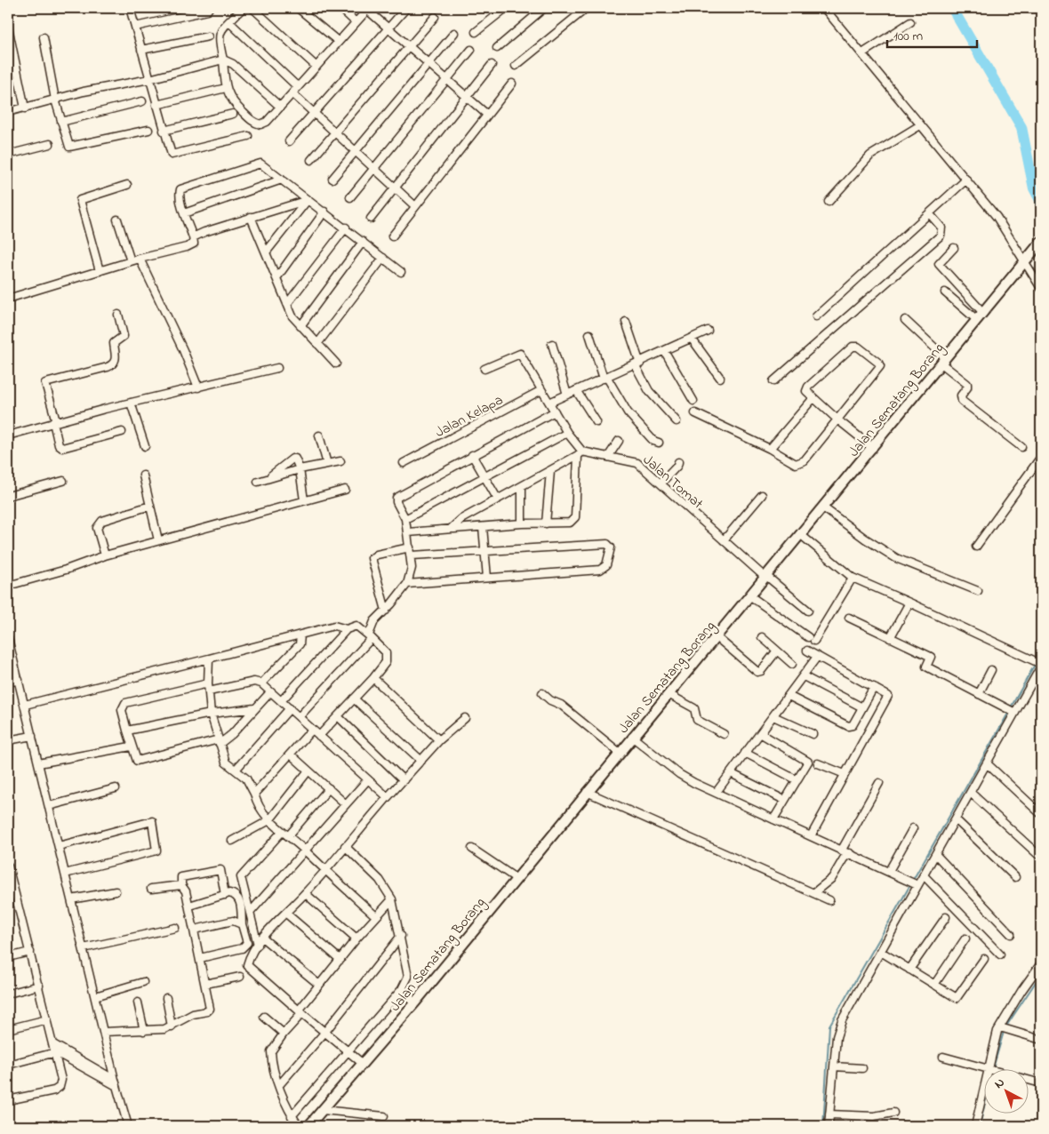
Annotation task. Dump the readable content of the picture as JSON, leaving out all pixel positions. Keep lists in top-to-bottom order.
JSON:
{
  "streets": {
    "street": ["Jalan Sematang Borang", "Jalan Kelapa", "Jalan Tomat"]
  },
  "crossings": [
    ["Jalan Sematang Borang", "Jalan Tomat"]
  ],
  "scale_bar": "100 m",
  "north": "top left"
}
